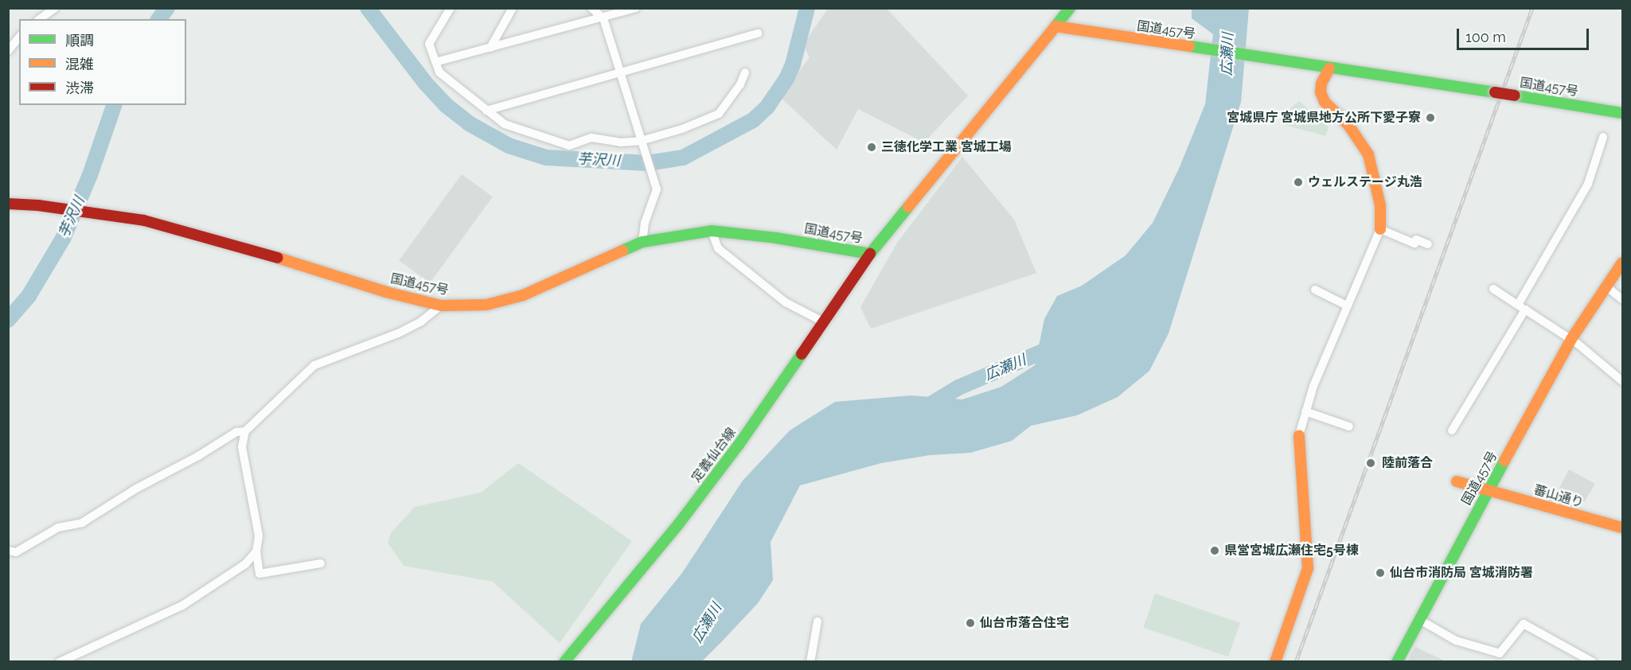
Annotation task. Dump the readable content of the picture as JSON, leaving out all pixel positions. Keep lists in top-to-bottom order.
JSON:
{
  "streets": {
    "main road": ["国道457号", "定義仙台線", "蕃山通り"]
  },
  "crossings": [
    ["国道457号", "定義仙台線"],
    ["国道457号", "蕃山通り"]
  ],
  "water": ["広瀬川", "芋沢川"],
  "places": [
    "宮城県庁 宮城県地方公所下愛子寮",
    "三徳化学工業 宮城工場",
    "ウェルステージ丸浩",
    "陸前落合",
    "県営宮城広瀬住宅5号棟",
    "仙台市消防局 宮城消防署",
    "仙台市落合住宅"
  ],
  "legend": ["順調", "混雑", "渋滞"],
  "scale_bar": "100 m"
}
